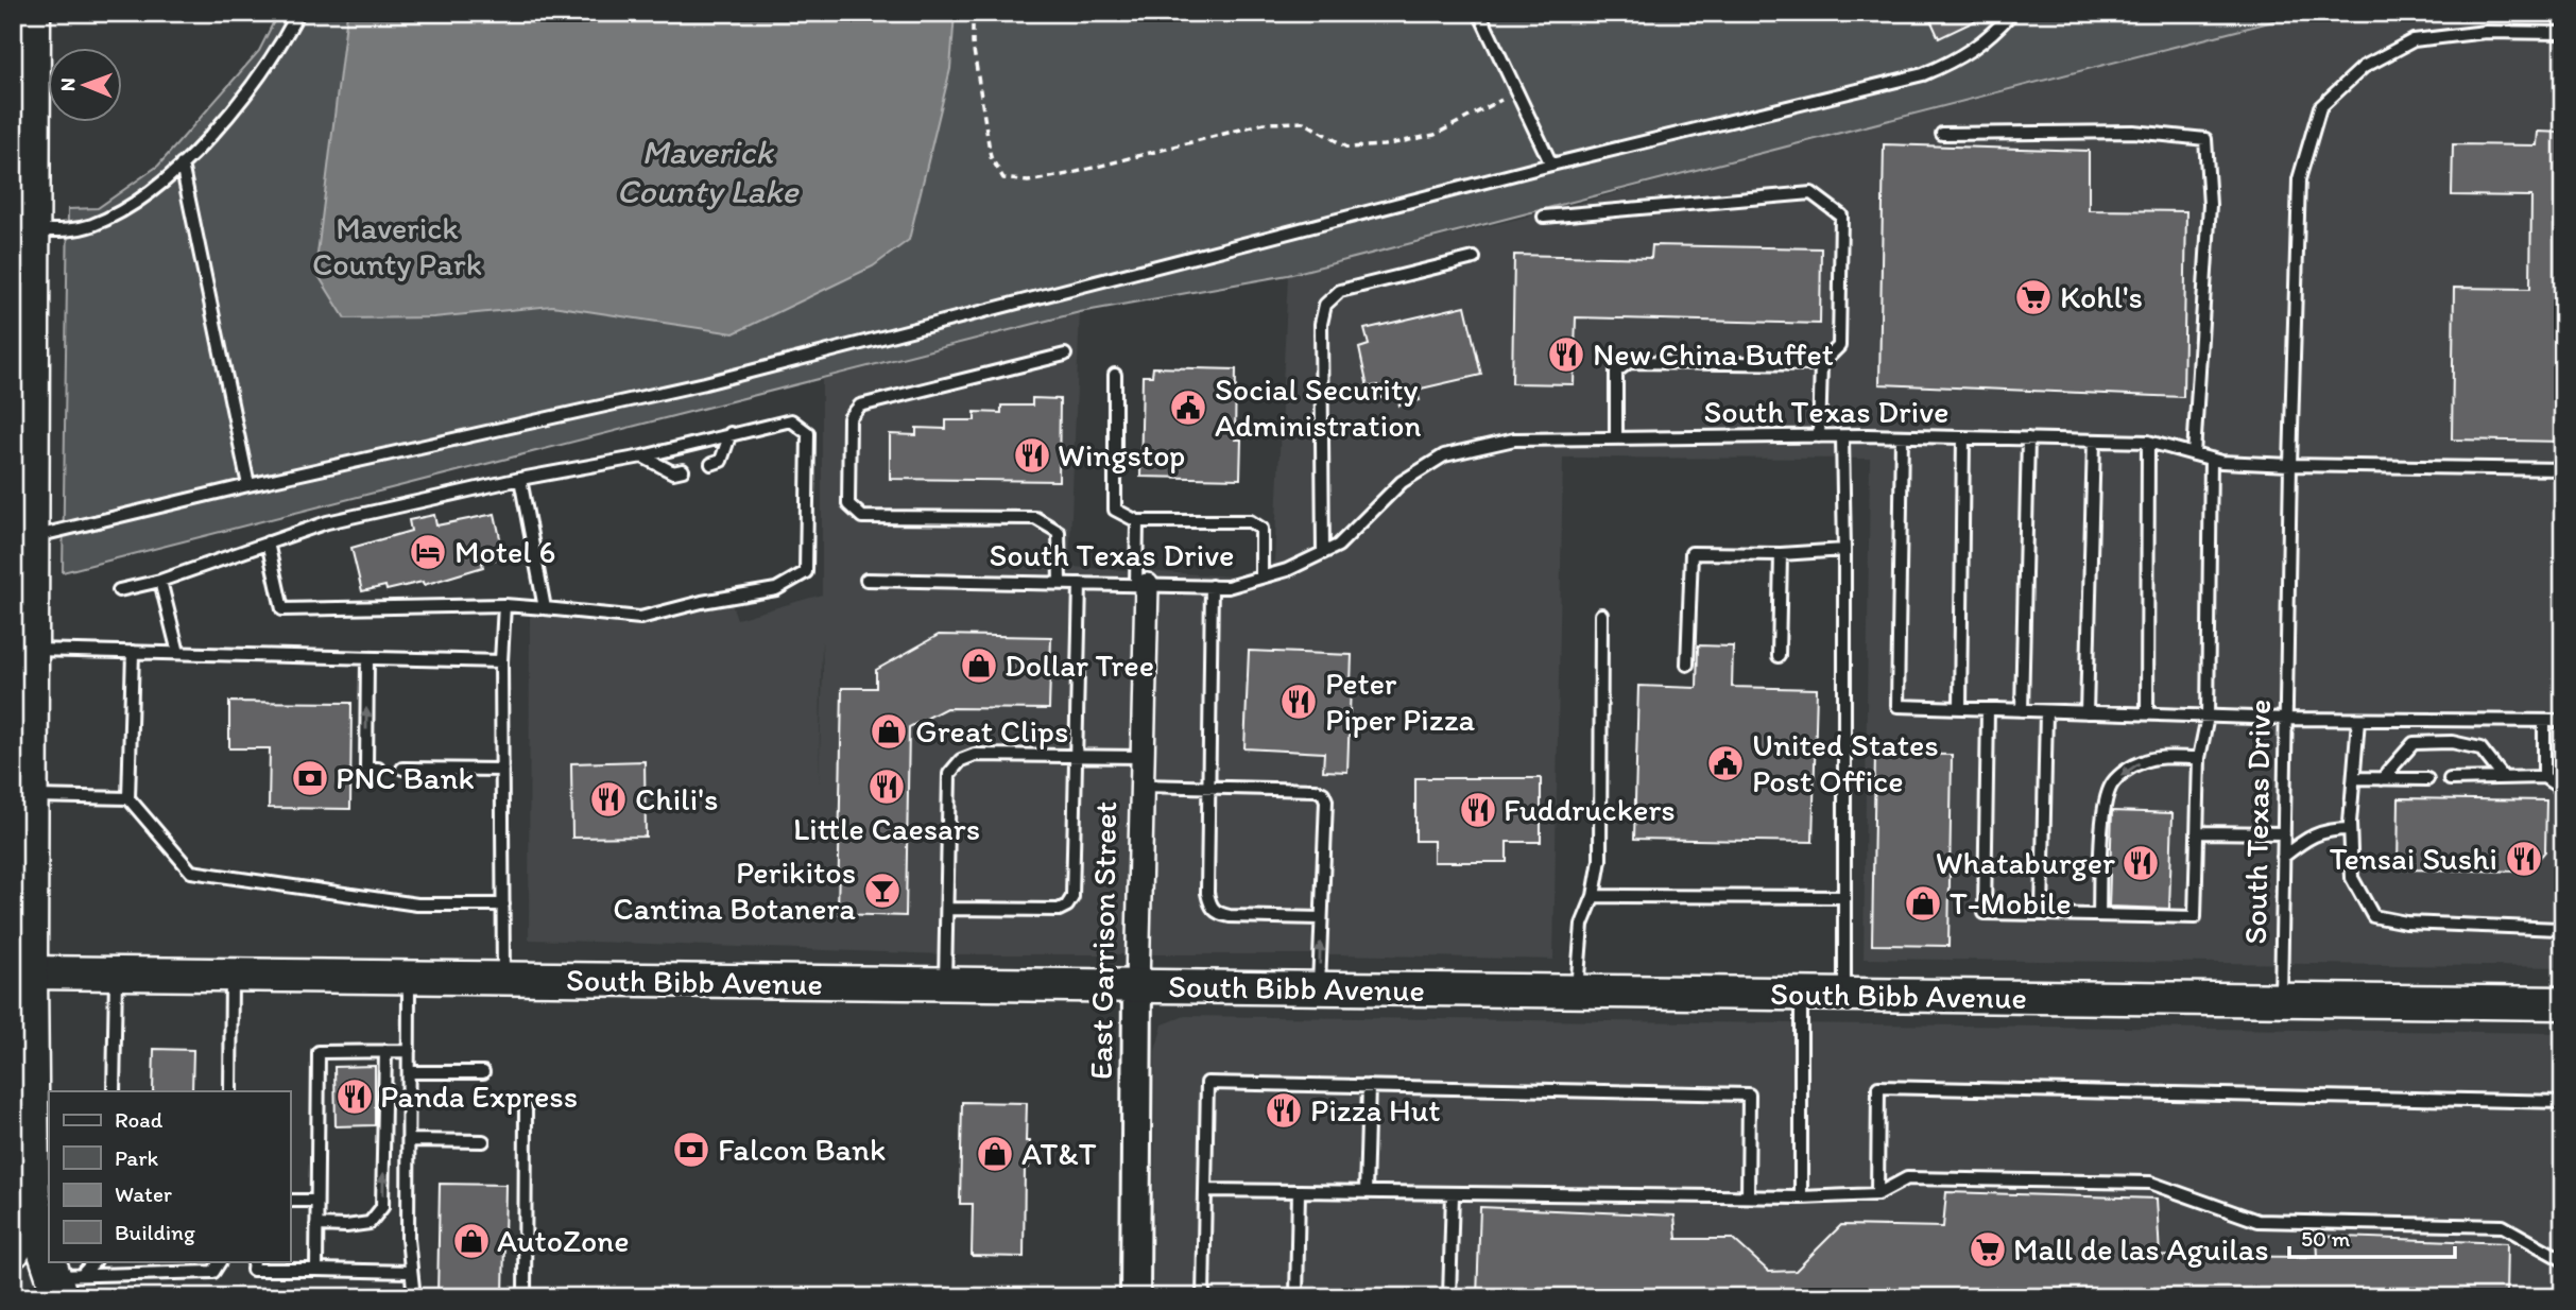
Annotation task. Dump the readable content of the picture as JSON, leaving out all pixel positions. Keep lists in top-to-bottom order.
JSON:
{
  "streets": {
    "main road": ["South Bibb Avenue"],
    "street": ["East Garrison Street"],
    "lane": ["South Texas Drive"]
  },
  "crossings": [
    ["South Texas Drive", "East Garrison Street"],
    ["South Texas Drive", "South Bibb Avenue"],
    ["East Garrison Street", "South Bibb Avenue"]
  ],
  "water": ["Maverick County Lake"],
  "parks": ["Maverick County Park"],
  "places": {
    "supermarket": ["Kohl's", "Mall de las Aguilas"],
    "restaurant": [
      "New China Buffet",
      "Wingstop",
      "Peter Piper Pizza",
      "Little Caesars",
      "Chili's",
      "Fuddruckers",
      "Tensai Sushi",
      "Whataburger",
      "Panda Express",
      "Pizza Hut"
    ],
    "public building": ["Social Security Administration", "United States Post Office"],
    "hotel": ["Motel 6"],
    "shop": [
      "Dollar Tree",
      "Great Clips",
      "T-Mobile",
      "AT&T",
      "AutoZone"
    ],
    "bank": ["PNC Bank", "Falcon Bank"],
    "bar": ["Perikitos Cantina Botanera"]
  },
  "legend": [
    "Road",
    "Park",
    "Water",
    "Building"
  ],
  "scale_bar": "50 m",
  "north": "left"
}
